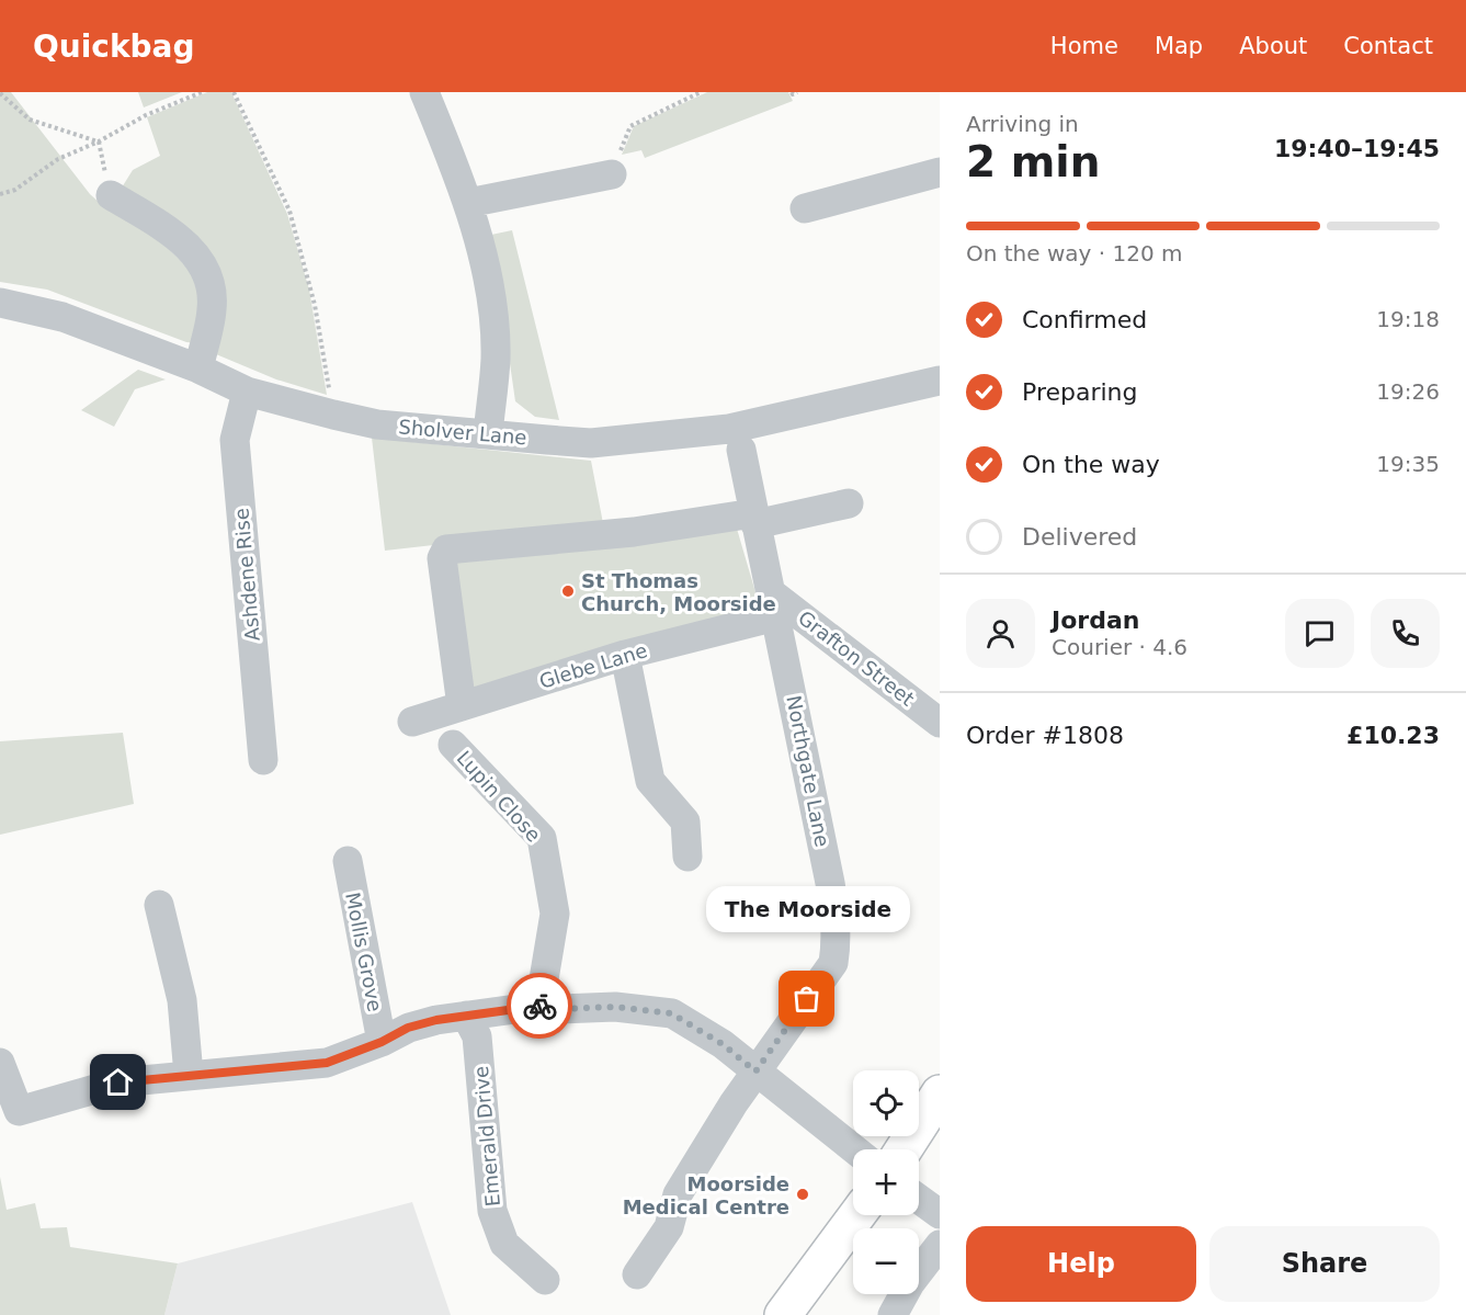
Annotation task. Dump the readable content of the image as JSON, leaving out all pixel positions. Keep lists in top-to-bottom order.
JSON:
{
  "streets": {
    "street": [
      "Sholver Lane",
      "Ashdene Rise",
      "Grafton Street",
      "Glebe Lane",
      "Northgate Lane",
      "Lupin Close",
      "Mollis Grove",
      "Emerald Drive"
    ]
  },
  "crossings": [
    ["Sholver Lane", "Ashdene Rise"],
    ["Grafton Street", "Glebe Lane"],
    ["Grafton Street", "Northgate Lane"],
    ["Glebe Lane", "Northgate Lane"]
  ],
  "places": ["St Thomas Church, Moorside", "The Moorside", "Moorside Medical Centre"],
  "page": {
    "header": "Quickbag",
    "nav": [
      "Home",
      "Map",
      "About",
      "Contact"
    ],
    "heading": ["2 min", "Arriving in", "19:40–19:45"],
    "panel": [
      "Jordan",
      "Courier · 4.6",
      "Order #1808",
      "£10.23"
    ],
    "bar": "On the way · 120 m",
    "list": [
      ["Confirmed", "19:18"],
      ["Preparing", "19:26"],
      ["On the way", "19:35"],
      "Delivered"
    ],
    "bubble": "The Moorside",
    "map_buttons": ["+", "−"],
    "buttons": ["Help", "Share"]
  }
}
